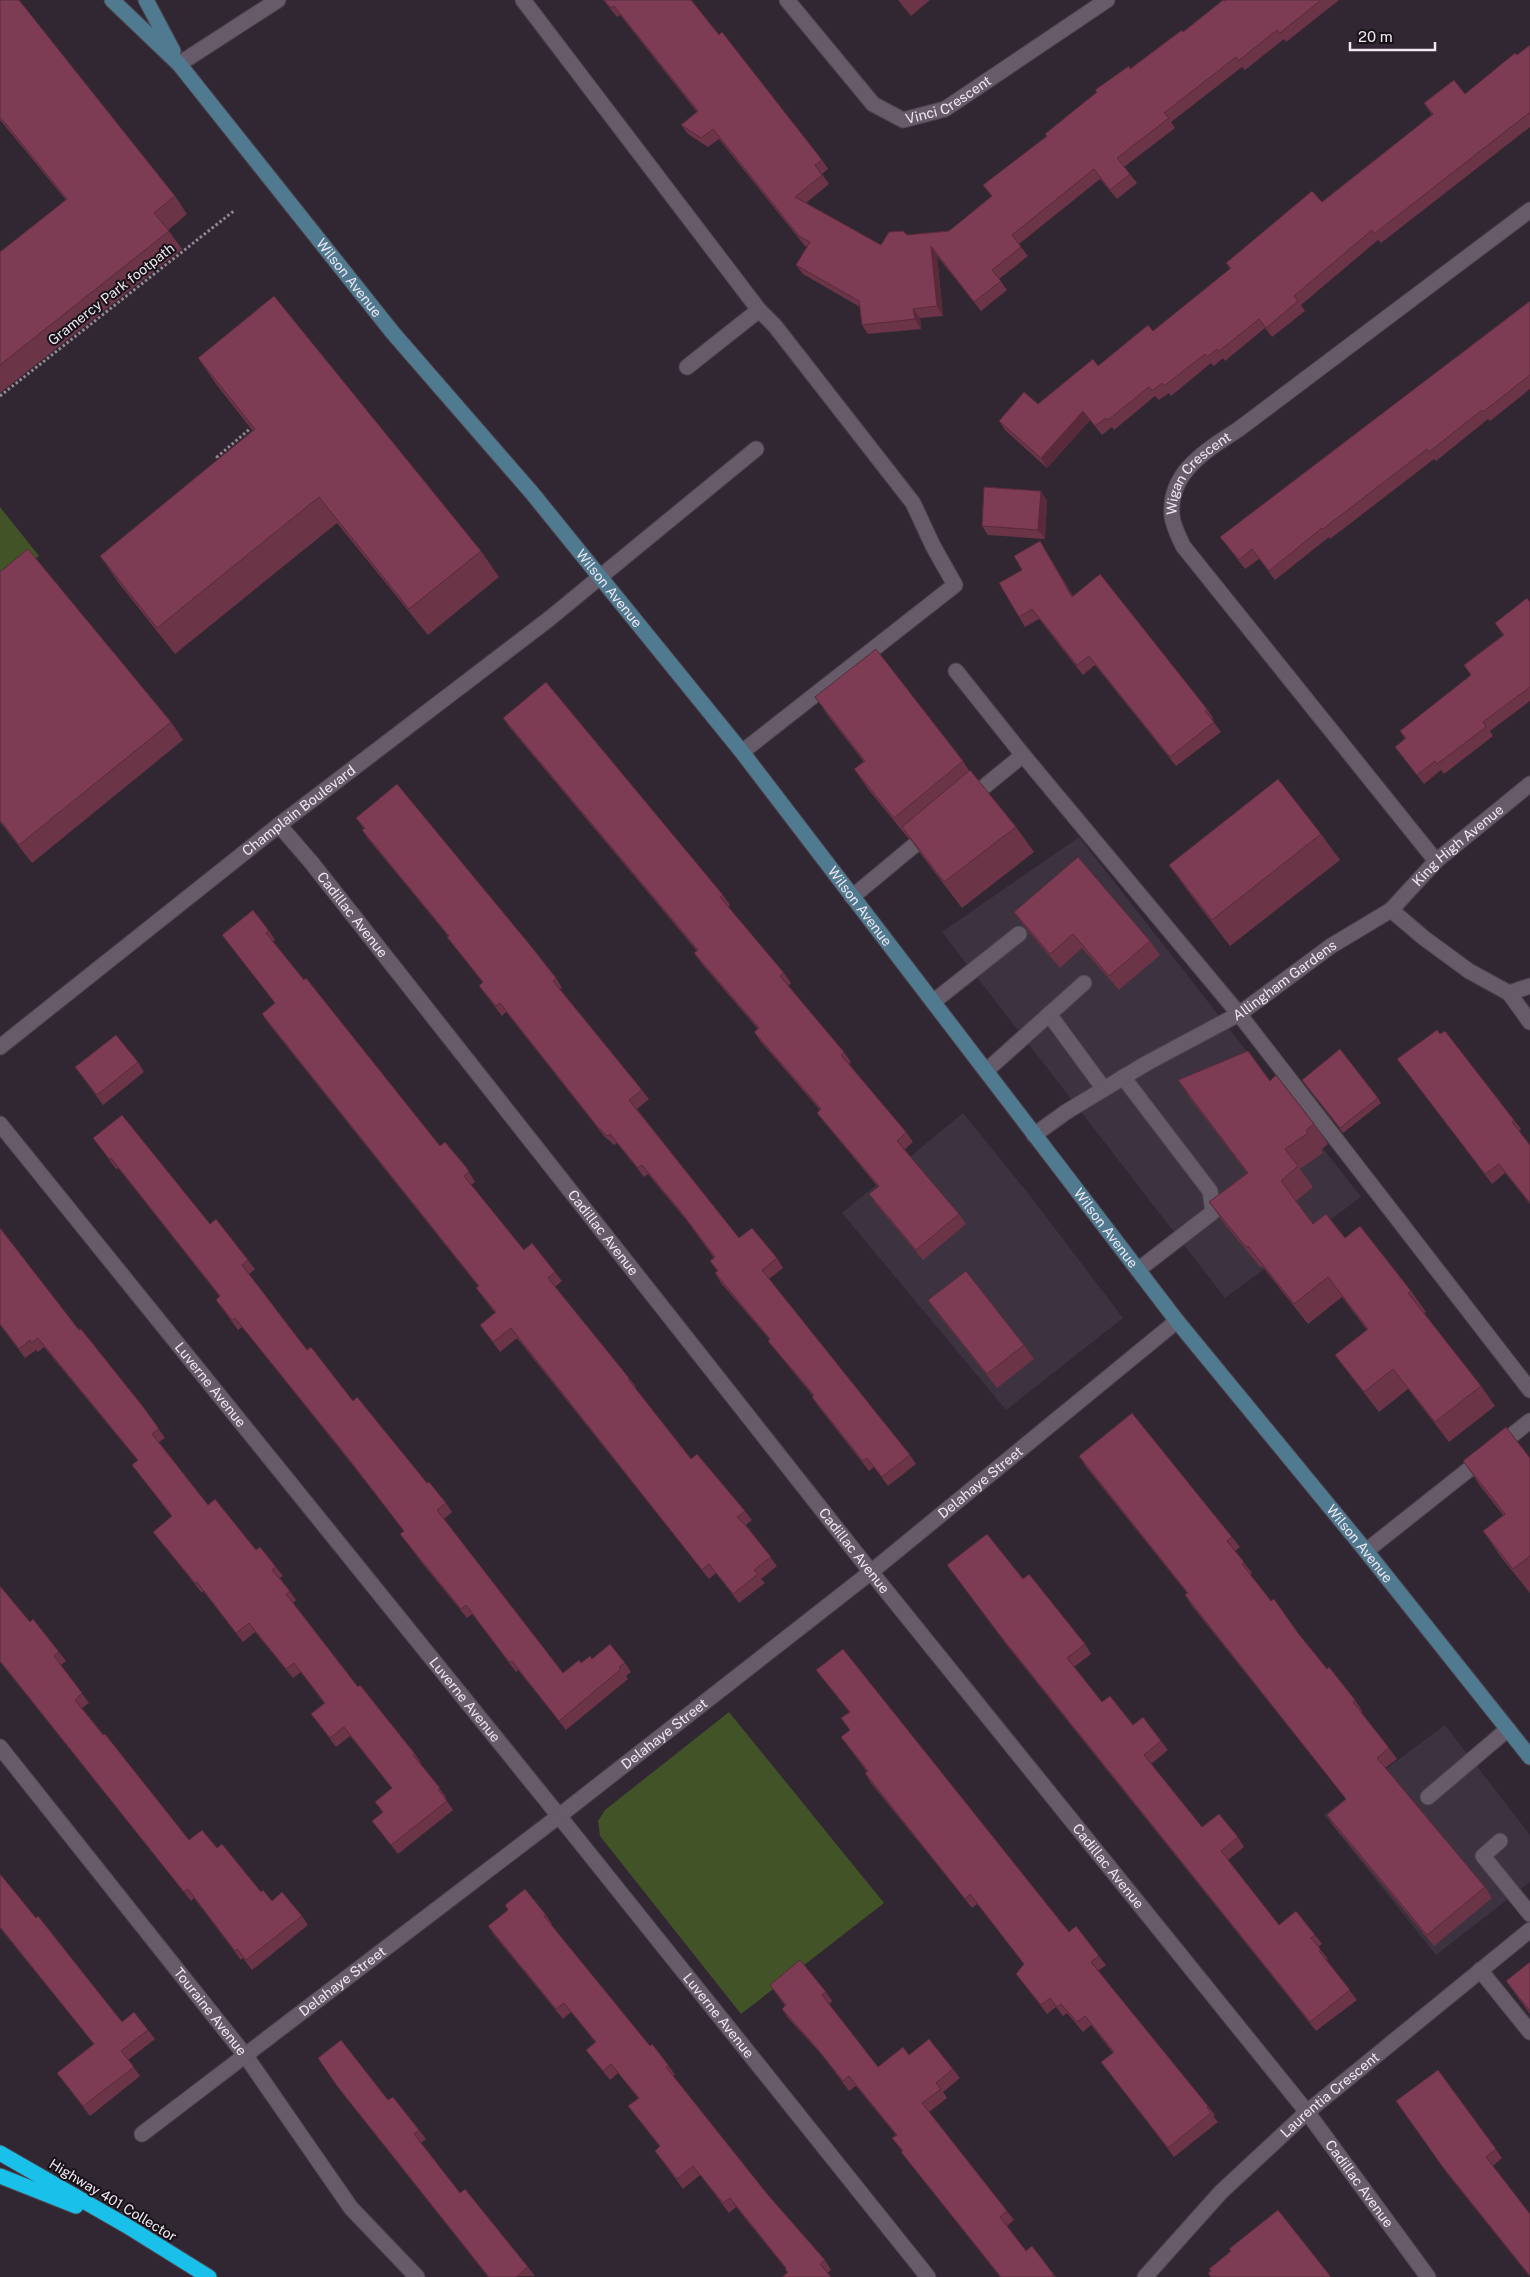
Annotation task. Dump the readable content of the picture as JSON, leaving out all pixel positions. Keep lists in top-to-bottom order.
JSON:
{
  "streets": {
    "highway": ["Highway 401 Collector"],
    "main road": ["Wilson Avenue"],
    "street": [
      "Vinci Crescent",
      "Wigan Crescent",
      "Champlain Boulevard",
      "King High Avenue",
      "Cadillac Avenue",
      "Allingham Gardens",
      "Luverne Avenue",
      "Delahaye Street",
      "Touraine Avenue",
      "Laurentia Crescent"
    ],
    "path": ["Gramercy Park footpath"]
  },
  "crossings": [
    ["Wilson Avenue", "Champlain Boulevard"],
    ["Wilson Avenue", "Allingham Gardens"],
    ["Wilson Avenue", "Delahaye Street"],
    ["Wigan Crescent", "King High Avenue"],
    ["Champlain Boulevard", "Cadillac Avenue"],
    ["King High Avenue", "Allingham Gardens"],
    ["Cadillac Avenue", "Delahaye Street"],
    ["Cadillac Avenue", "Laurentia Crescent"],
    ["Luverne Avenue", "Delahaye Street"],
    ["Delahaye Street", "Touraine Avenue"]
  ],
  "scale_bar": "20 m"
}
